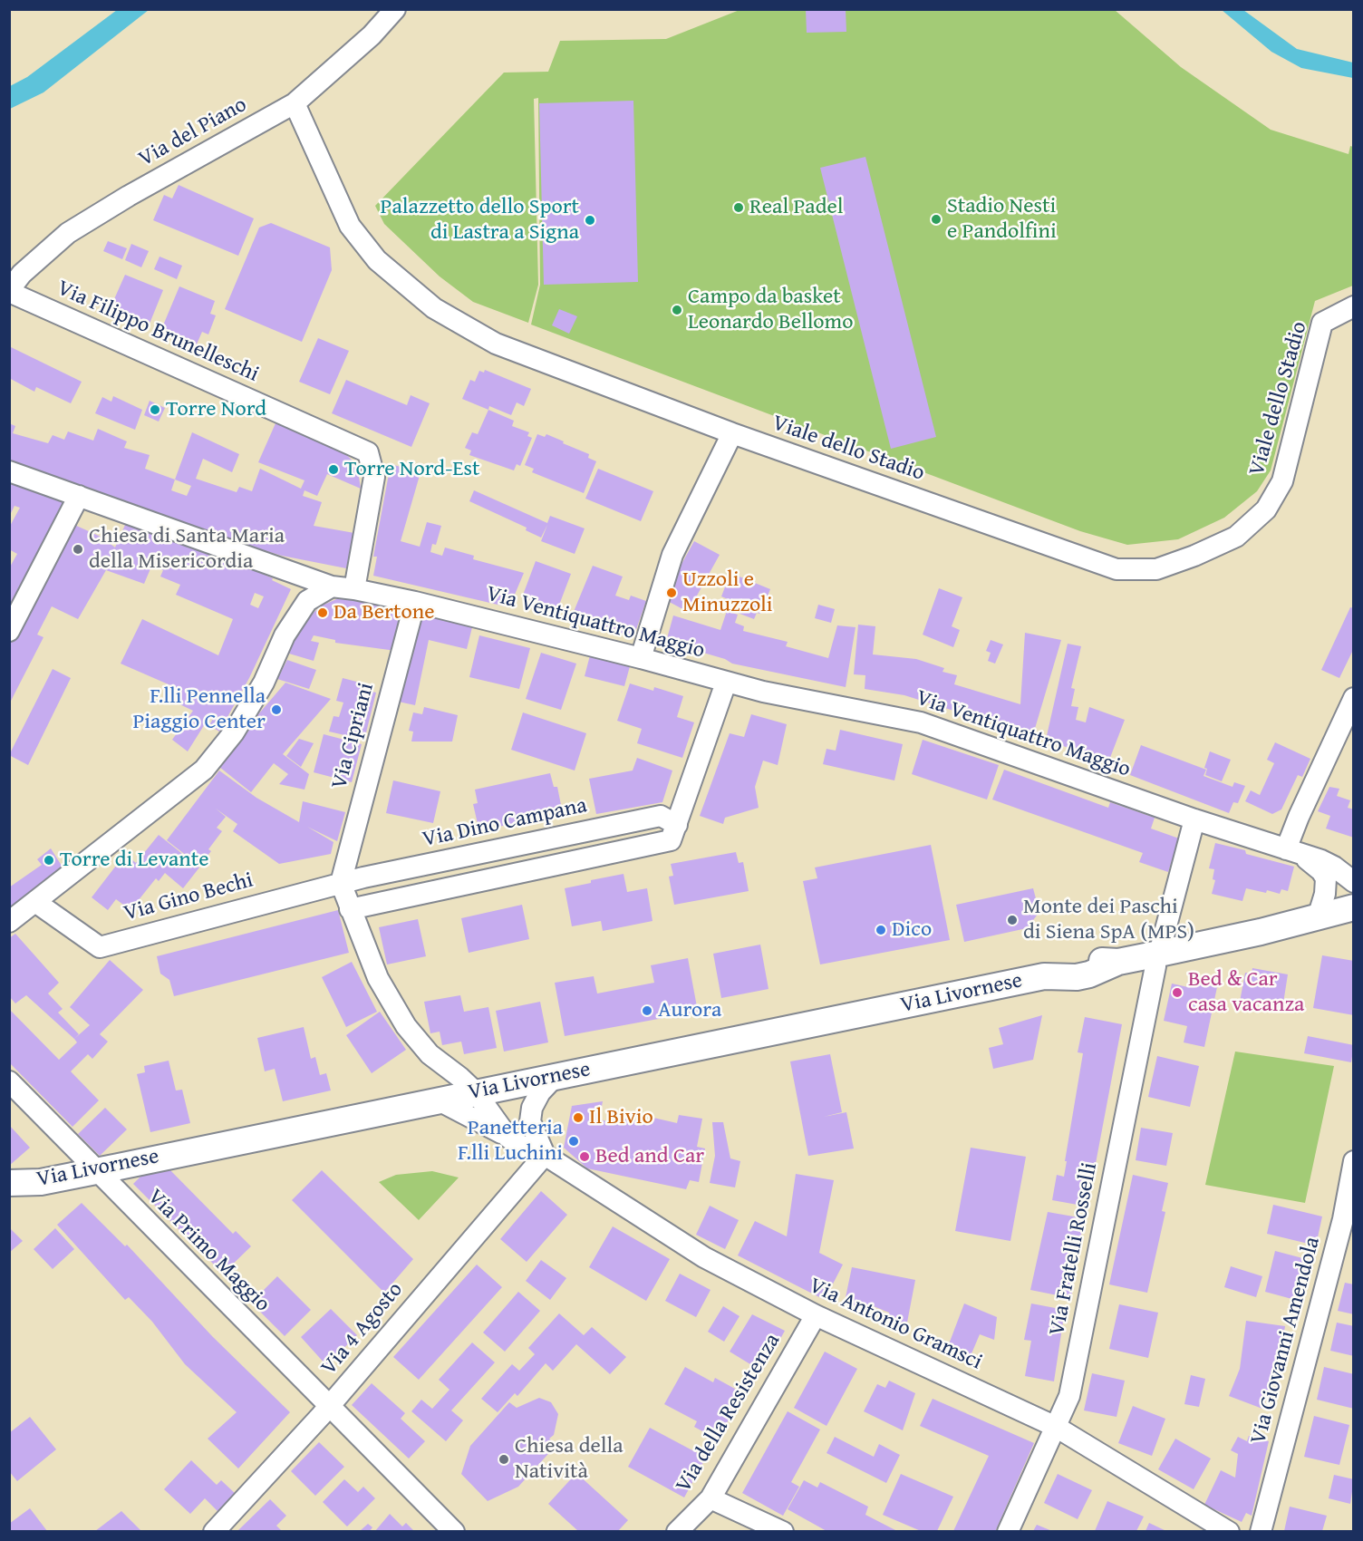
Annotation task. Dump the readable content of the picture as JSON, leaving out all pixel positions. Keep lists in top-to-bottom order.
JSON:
{
  "streets": {
    "main road": ["Via Livornese"],
    "street": [
      "Via del Piano",
      "Via Filippo Brunelleschi",
      "Viale dello Stadio",
      "Via Ventiquattro Maggio",
      "Via Cipriani",
      "Via Dino Campana",
      "Via Gino Bechi",
      "Via Fratelli Rosselli",
      "Via Primo Maggio",
      "Via Antonio Gramsci",
      "Via 4 Agosto",
      "Via Giovanni Amendola",
      "Via della Resistenza"
    ]
  },
  "crossings": [
    ["Via del Piano", "Via Filippo Brunelleschi"],
    ["Via del Piano", "Viale dello Stadio"],
    ["Via Filippo Brunelleschi", "Via Ventiquattro Maggio"],
    ["Via Ventiquattro Maggio", "Via Cipriani"],
    ["Via Ventiquattro Maggio", "Via Livornese"],
    ["Via Ventiquattro Maggio", "Via Fratelli Rosselli"],
    ["Via Cipriani", "Via Dino Campana"],
    ["Via Cipriani", "Via Gino Bechi"],
    ["Via Dino Campana", "Via Gino Bechi"],
    ["Via Livornese", "Via Fratelli Rosselli"],
    ["Via Livornese", "Via Primo Maggio"],
    ["Via Livornese", "Via Antonio Gramsci"],
    ["Via Fratelli Rosselli", "Via Antonio Gramsci"],
    ["Via Primo Maggio", "Via 4 Agosto"],
    ["Via Antonio Gramsci", "Via 4 Agosto"],
    ["Via Antonio Gramsci", "Via della Resistenza"]
  ],
  "places": [
    "Real Padel",
    "Stadio Nesti e Pandolfini",
    "Palazzetto dello Sport di Lastra a Signa",
    "Campo da basket Leonardo Bellomo",
    "Torre Nord",
    "Torre Nord-Est",
    "Chiesa di Santa Maria della Misericordia",
    "Uzzoli e Minuzzoli",
    "Da Bertone",
    "F.lli Pennella Piaggio Center",
    "Torre di Levante",
    "Monte dei Paschi di Siena SpA (MPS)",
    "Dico",
    "Bed & Car casa vacanza",
    "Aurora",
    "Il Bivio",
    "Panetteria F.lli Luchini",
    "Bed and Car",
    "Chiesa della Natività"
  ]
}
